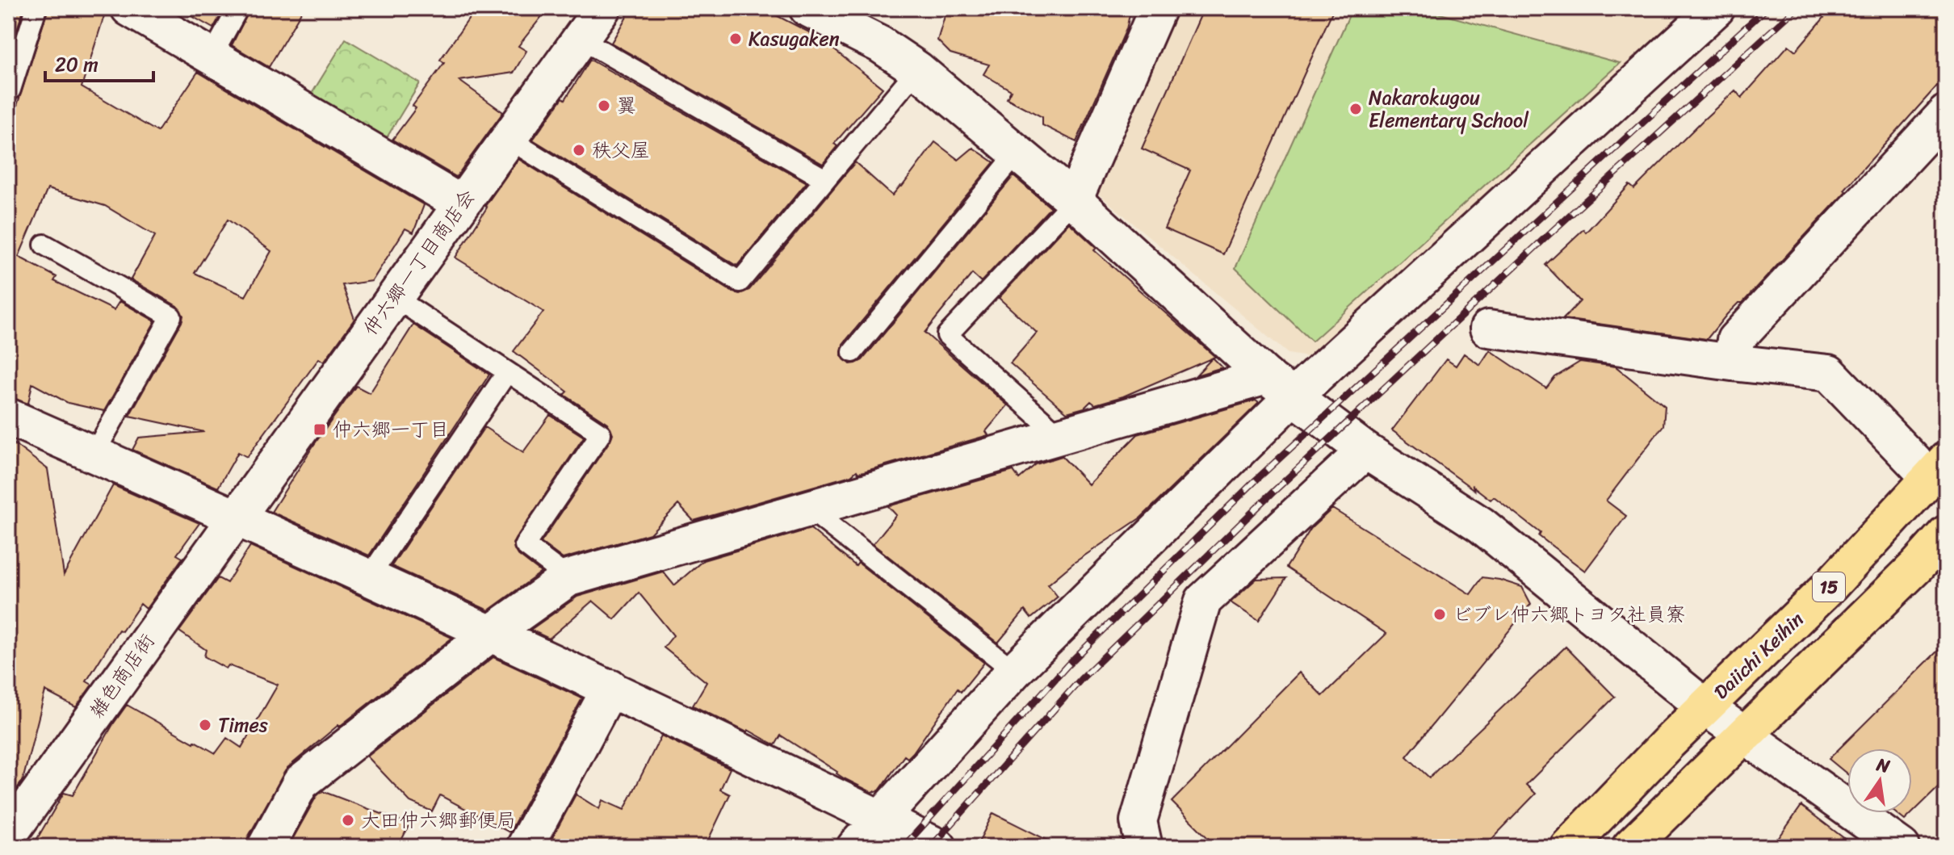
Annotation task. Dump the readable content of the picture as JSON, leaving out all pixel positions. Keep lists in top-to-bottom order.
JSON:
{
  "streets": {
    "highway": ["15", "Daiichi Keihin"],
    "street": ["仲六郷一丁目商店会", "雑色商店街"]
  },
  "crossings": [
    ["仲六郷一丁目商店会", "雑色商店街"]
  ],
  "places": {
    "other": [
      "Kasugaken",
      "翼",
      "Nakarokugou Elementary School",
      "秩父屋",
      "ビブレ仲六郷トヨタ社員寮",
      "Times",
      "大田仲六郷郵便局"
    ],
    "transit": ["仲六郷一丁目"]
  },
  "scale_bar": "20 m",
  "north": "top"
}
